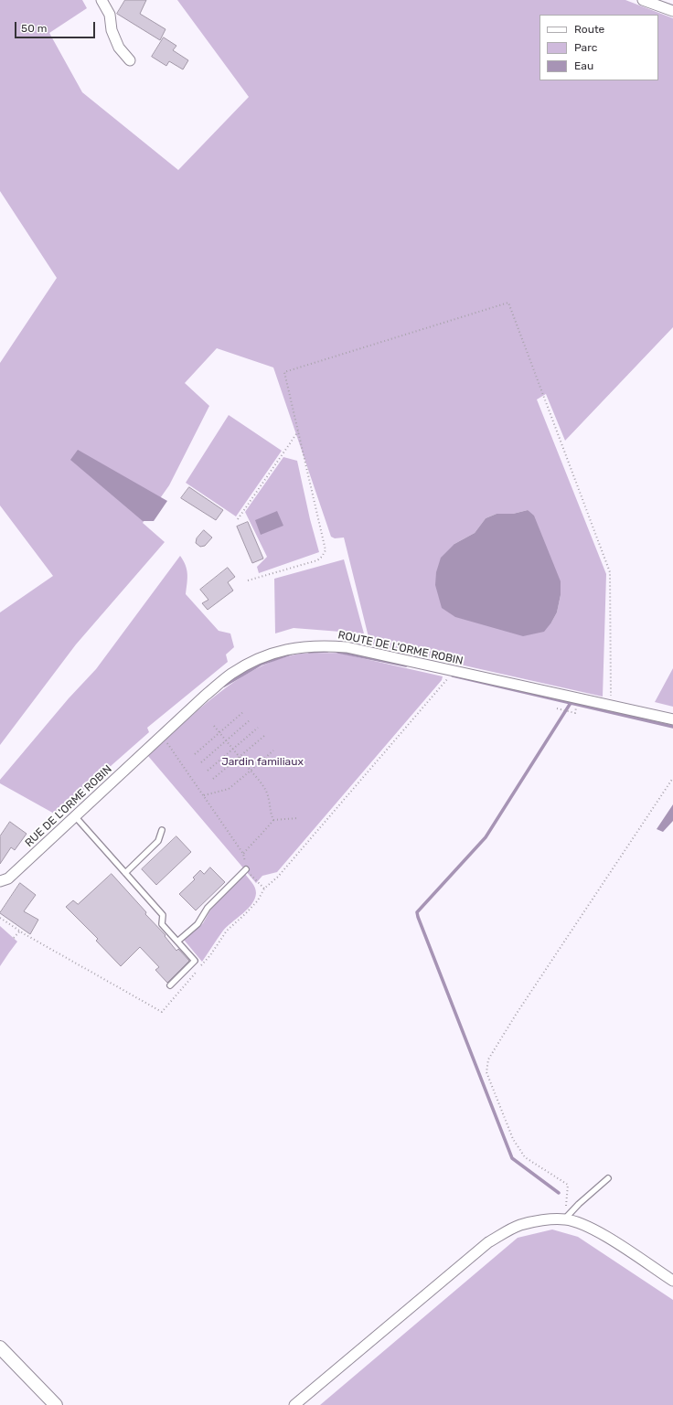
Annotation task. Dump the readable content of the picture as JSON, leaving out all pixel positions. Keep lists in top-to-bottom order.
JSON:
{
  "streets": {
    "street": ["ROUTE DE L'ORME ROBIN", "RUE DE L'ORME ROBIN"]
  },
  "crossings": [
    ["ROUTE DE L'ORME ROBIN", "RUE DE L'ORME ROBIN"]
  ],
  "parks": ["Jardin familiaux"],
  "legend": ["Route", "Parc", "Eau"],
  "scale_bar": "50 m"
}
